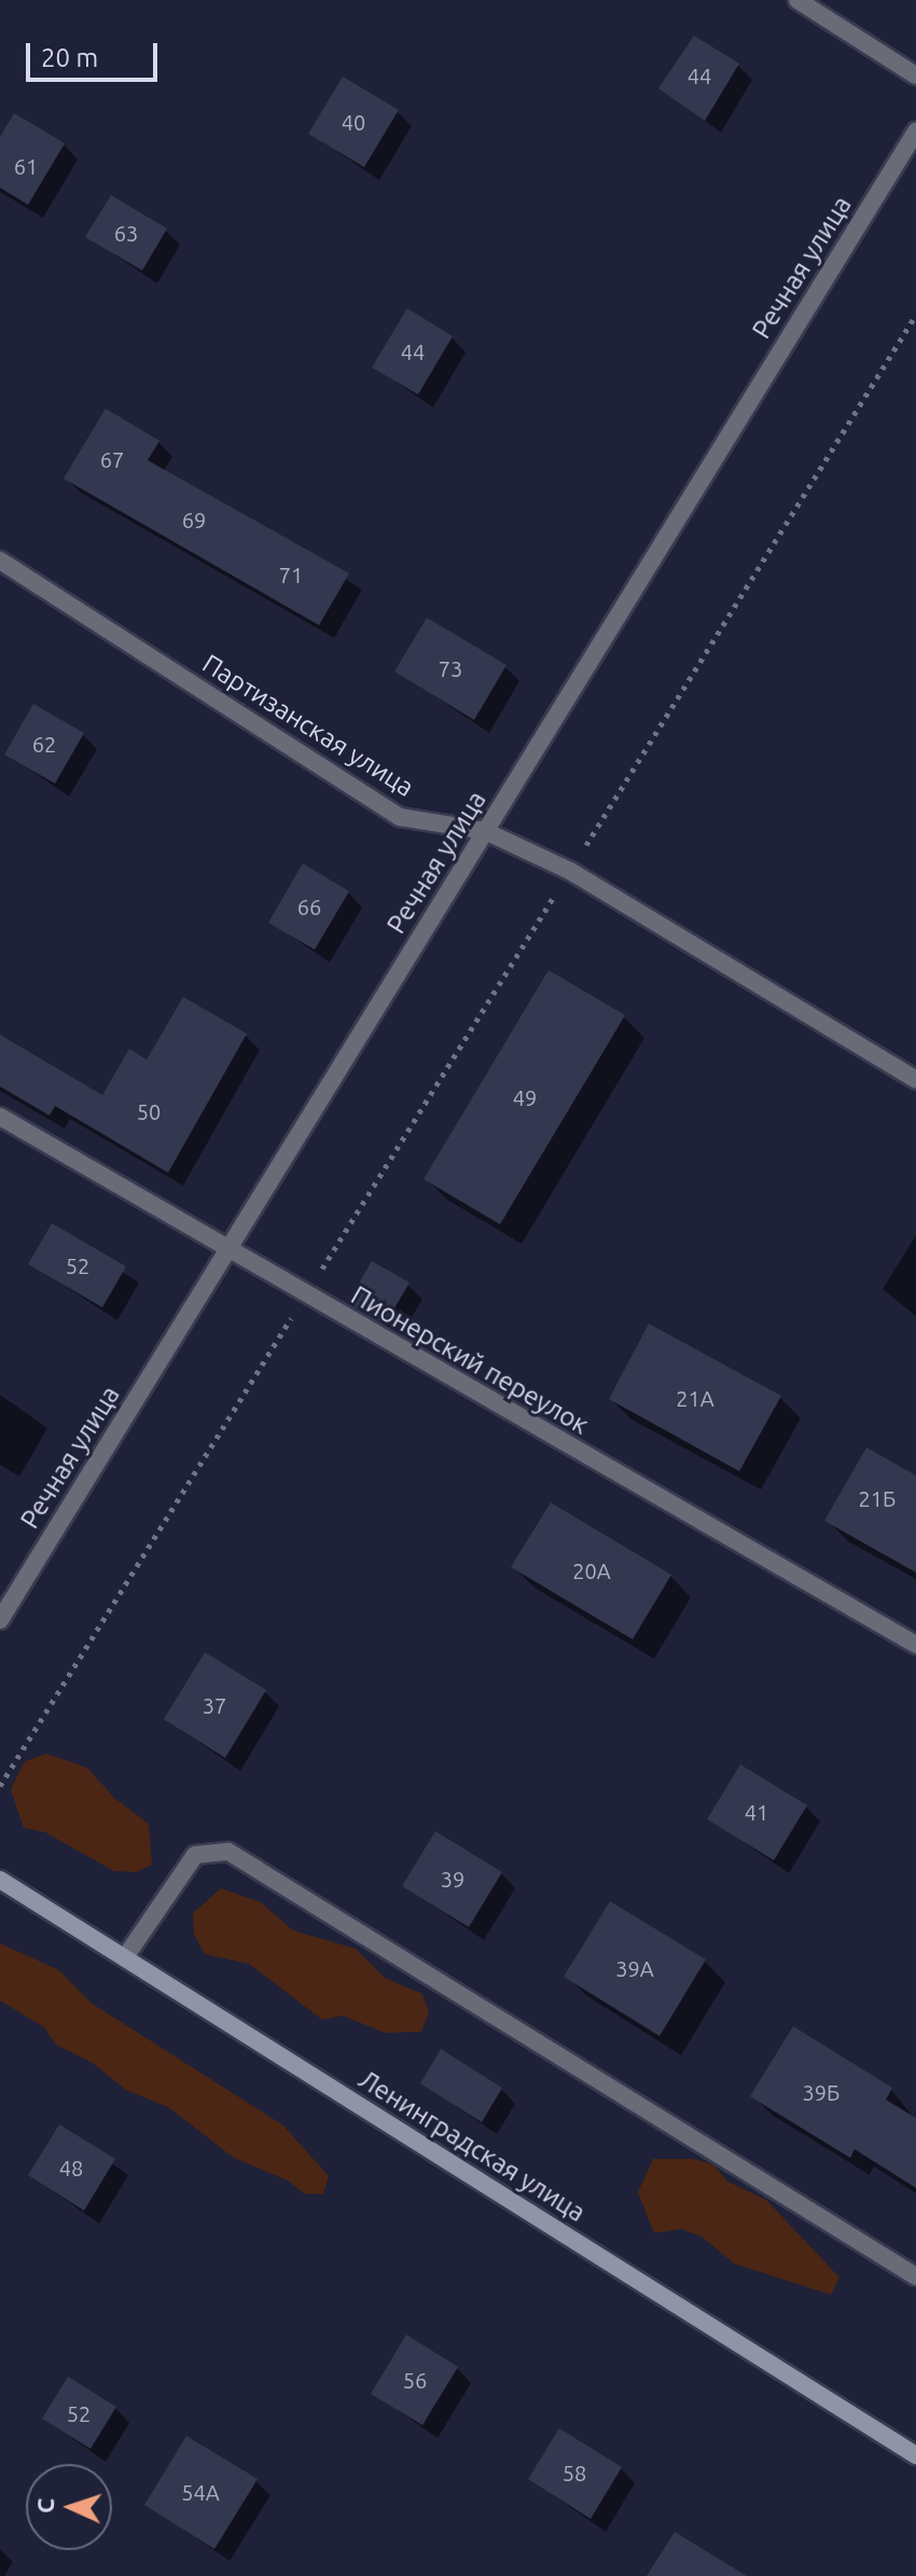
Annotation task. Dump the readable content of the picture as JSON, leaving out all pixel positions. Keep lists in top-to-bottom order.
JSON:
{
  "streets": {
    "street": [
      "Речная улица",
      "Партизанская улица",
      "Пионерский переулок",
      "Ленинградская улица"
    ]
  },
  "crossings": [
    ["Речная улица", "Партизанская улица"],
    ["Речная улица", "Пионерский переулок"]
  ],
  "house_numbers": [
    "44",
    "40",
    "61",
    "63",
    "44",
    "67",
    "69",
    "71",
    "73",
    "62",
    "66",
    "49",
    "50",
    "52",
    "21А",
    "21Б",
    "20А",
    "37",
    "41",
    "39",
    "39А",
    "39Б",
    "48",
    "56",
    "52",
    "58",
    "54А"
  ],
  "scale_bar": "20 m",
  "north": "left"
}
